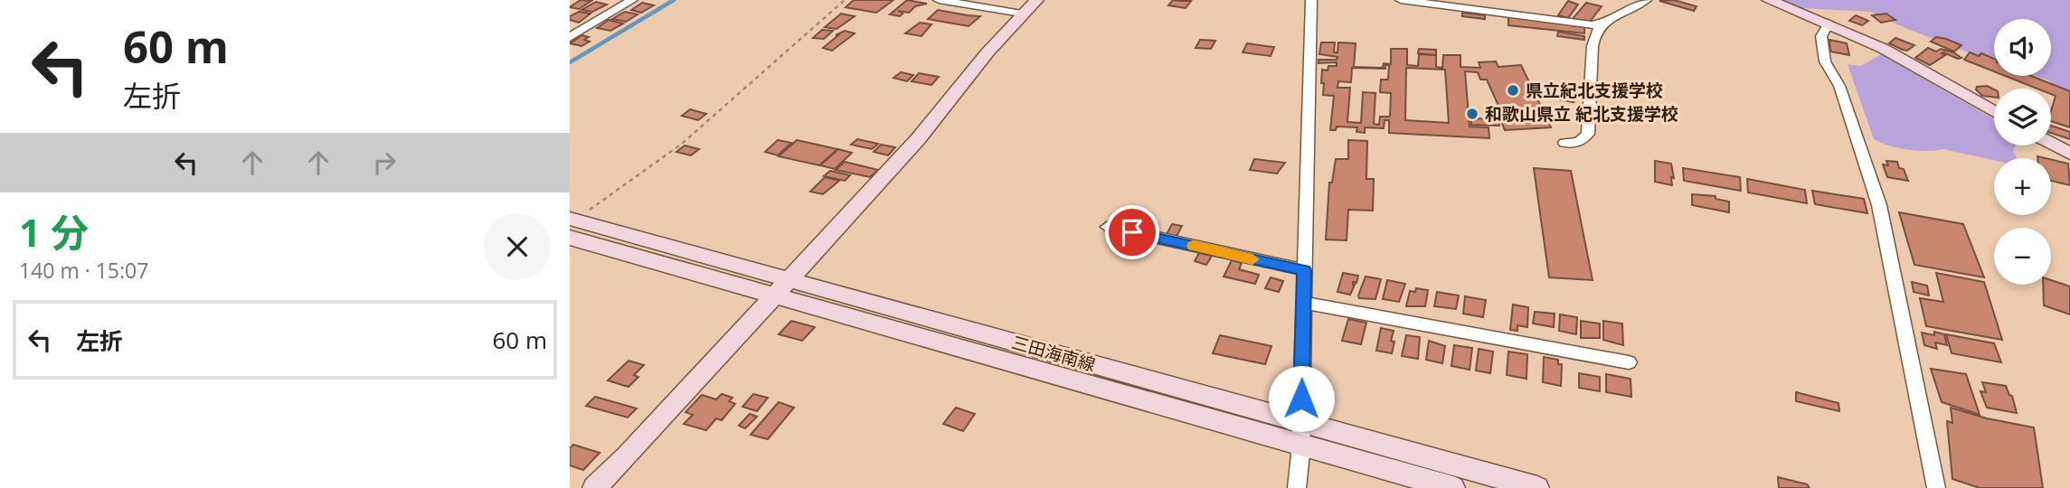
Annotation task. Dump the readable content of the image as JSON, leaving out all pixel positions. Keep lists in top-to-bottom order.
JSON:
{
  "streets": {
    "main road": ["三田海南線"]
  },
  "places": ["県立紀北支援学校", "和歌山県立 紀北支援学校"],
  "page": {
    "turn": ["60 m", "左折"],
    "map_buttons": ["+", "−"],
    "heading": ["1 分", "140 m · 15:07"],
    "list": [
      {
        "name": "左折",
        "value": "60 m"
      }
    ]
  }
}
